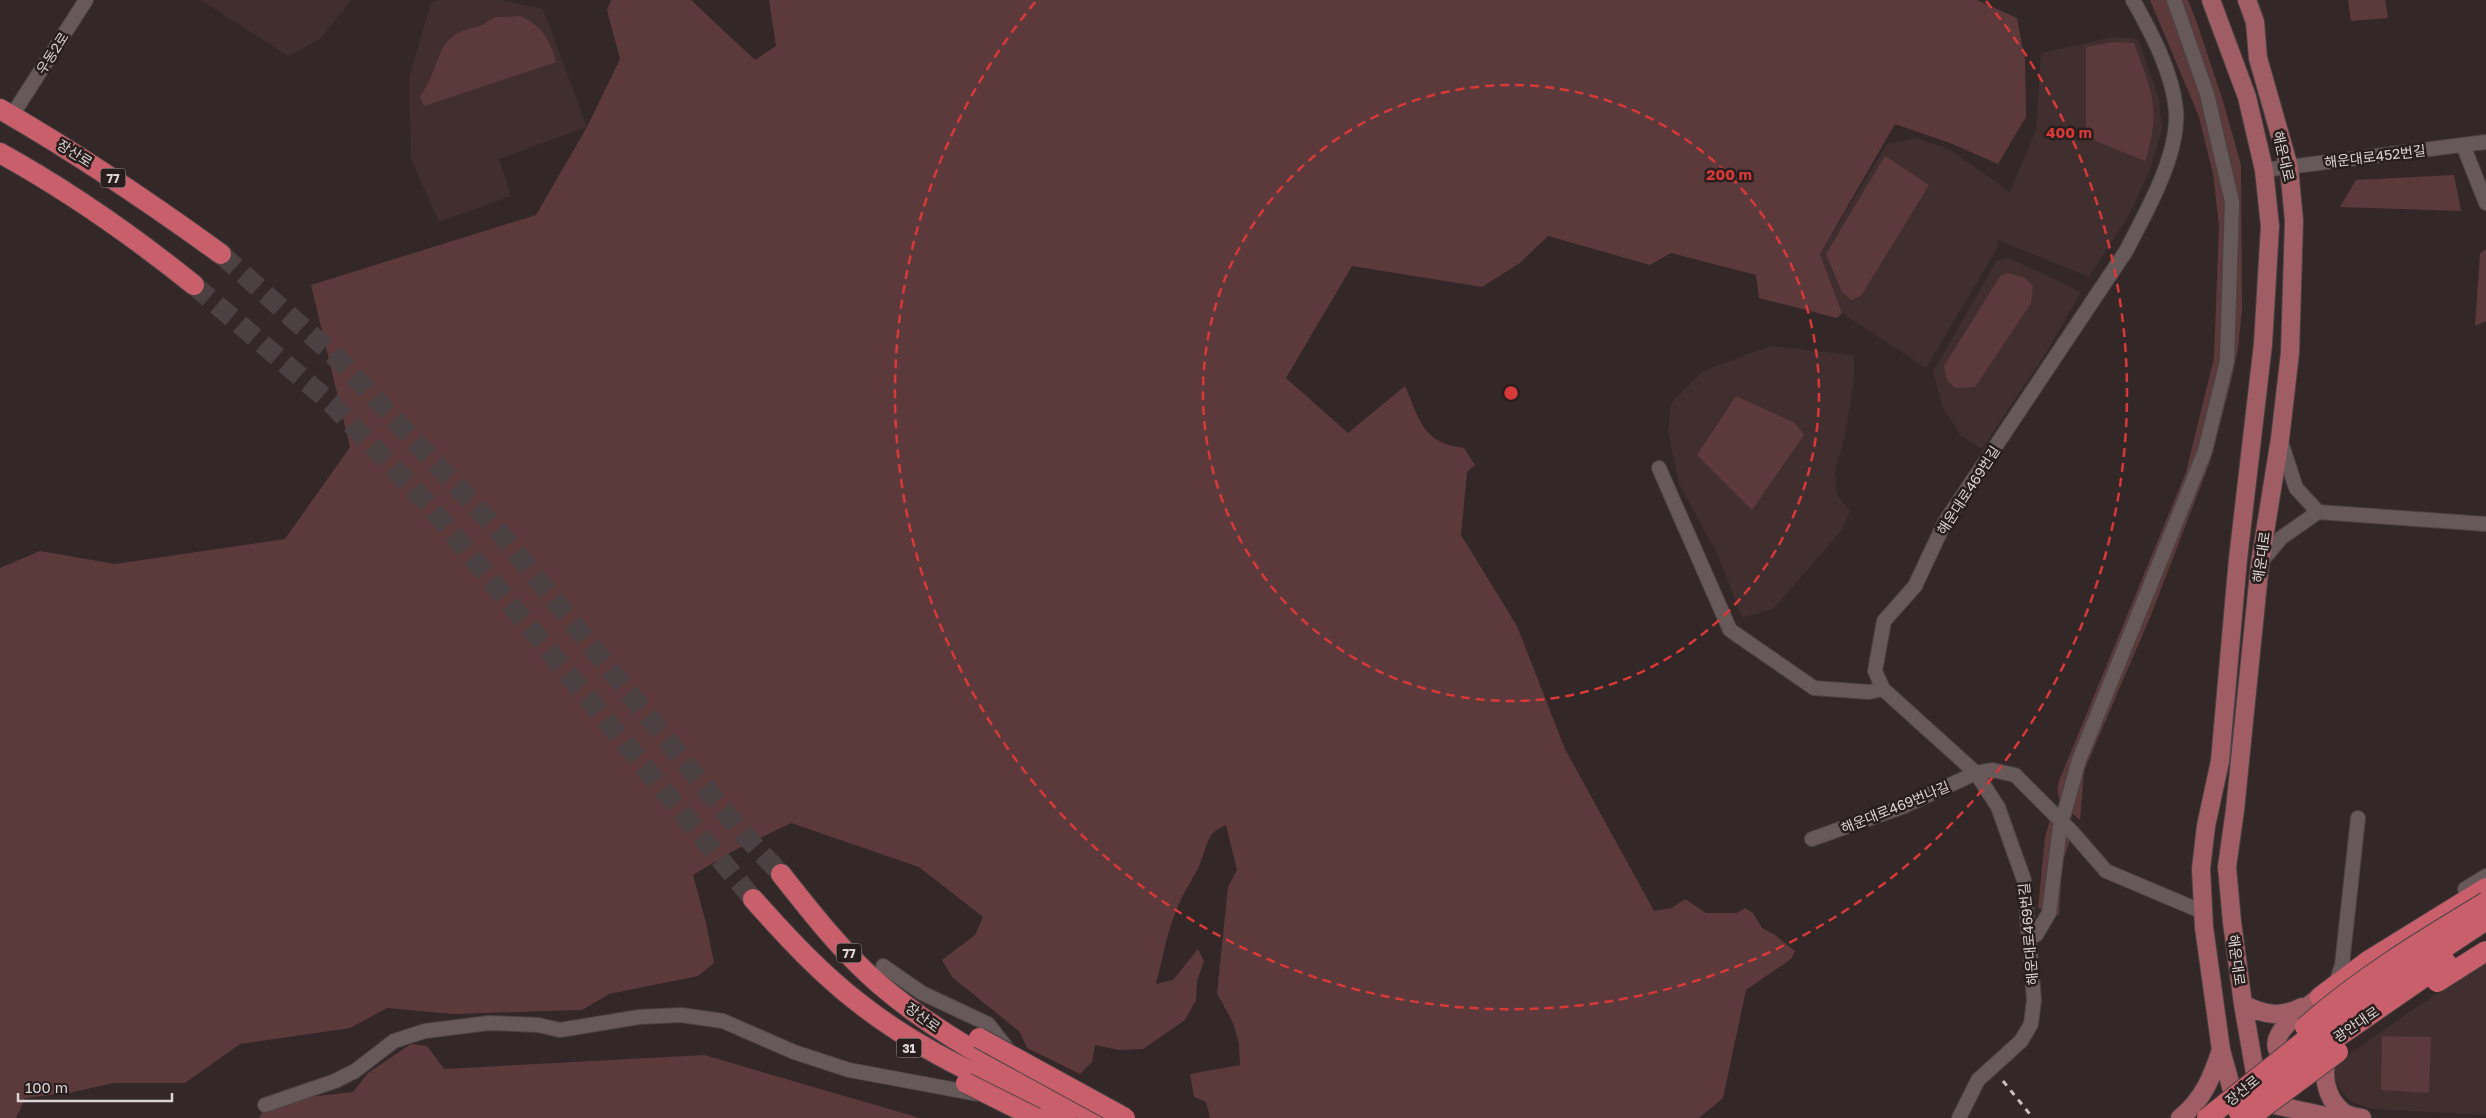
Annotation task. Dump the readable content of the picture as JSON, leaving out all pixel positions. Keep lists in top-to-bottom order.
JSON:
{
  "streets": {
    "highway": [
      "장산로",
      "77",
      "광안대로",
      "31"
    ],
    "main road": ["해운대로"],
    "street": [
      "우동2로",
      "해운대로452번길",
      "해운대로469번길",
      "해운대로469번나길"
    ]
  },
  "crossings": [
    ["우동2로", "장산로"],
    ["장산로", "광안대로"],
    ["장산로", "31"],
    ["해운대로", "해운대로452번길"],
    ["해운대로469번길", "해운대로469번나길"]
  ],
  "scale_bar": "100 m",
  "rings": ["400 m", "200 m"]
}
